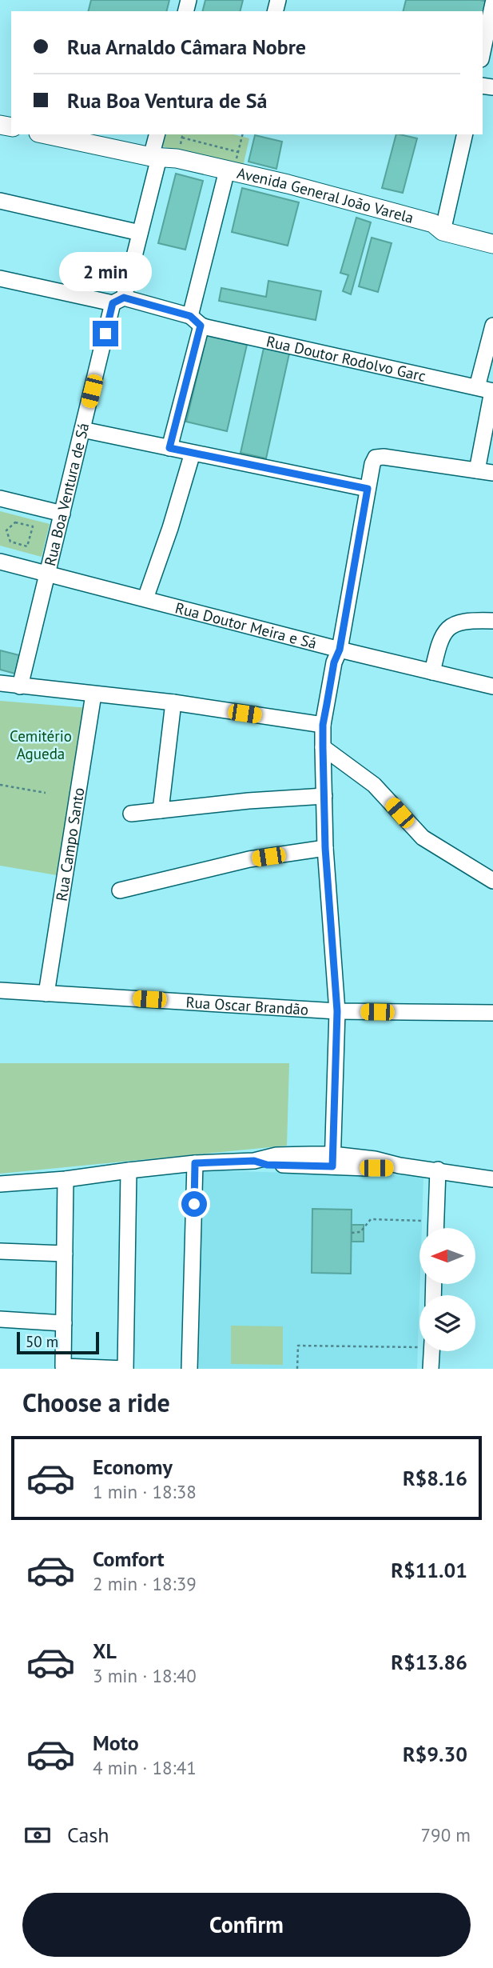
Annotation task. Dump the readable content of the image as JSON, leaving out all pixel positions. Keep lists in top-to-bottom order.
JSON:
{
  "streets": {
    "main road": ["Avenida General João Varela"],
    "street": [
      "Rua Doutor Rodolvo Garc",
      "Rua Boa Ventura de Sá",
      "Rua Doutor Meira e Sá",
      "Rua Campo Santo",
      "Rua Oscar Brandão"
    ]
  },
  "crossings": [
    ["Avenida General João Varela", "Rua Boa Ventura de Sá"],
    ["Rua Doutor Rodolvo Garc", "Rua Boa Ventura de Sá"],
    ["Rua Boa Ventura de Sá", "Rua Doutor Meira e Sá"],
    ["Rua Campo Santo", "Rua Oscar Brandão"]
  ],
  "parks": ["Cemitério Agueda"],
  "scale_bar": "50 m",
  "north": "left",
  "page": {
    "banner": ["Rua Arnaldo Câmara Nobre", "Rua Boa Ventura de Sá"],
    "bubble": "2 min",
    "scale": "50 m",
    "heading": "Choose a ride",
    "list": [
      {
        "name": "Economy",
        "note": "1 min · 18:38",
        "value": "R$8.16"
      },
      {
        "name": "Comfort",
        "note": "2 min · 18:39",
        "value": "R$11.01"
      },
      {
        "name": "XL",
        "note": "3 min · 18:40",
        "value": "R$13.86"
      },
      {
        "name": "Moto",
        "note": "4 min · 18:41",
        "value": "R$9.30"
      }
    ],
    "pay": ["Cash", "790 m"],
    "buttons": "Confirm"
  }
}
